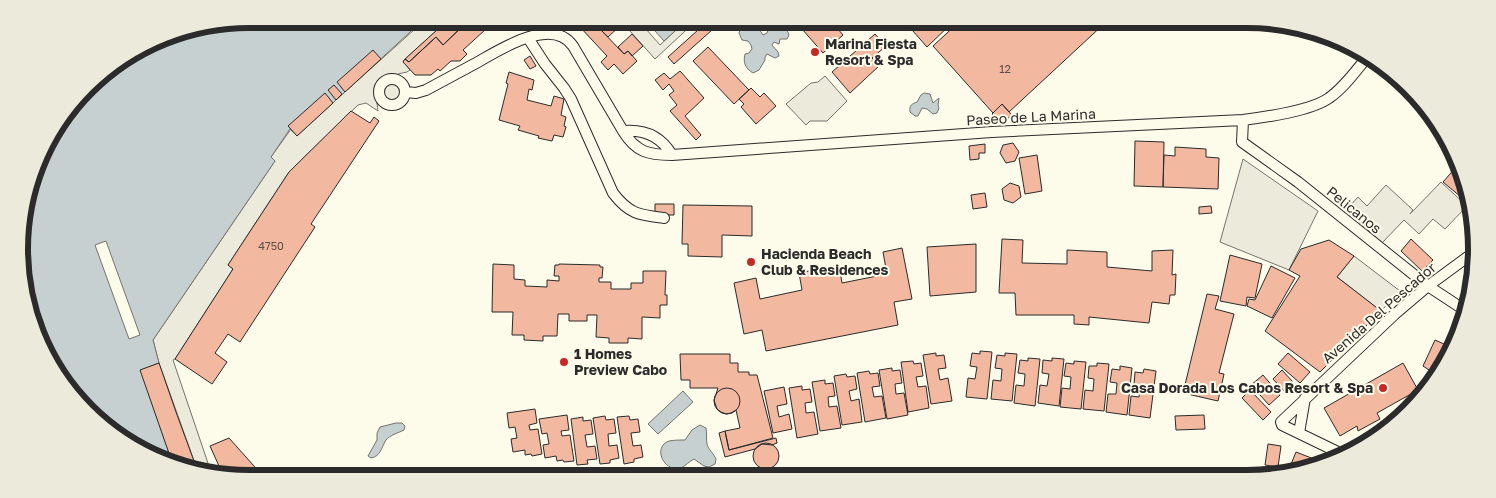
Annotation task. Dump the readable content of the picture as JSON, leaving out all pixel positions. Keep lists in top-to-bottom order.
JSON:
{
  "streets": {
    "street": ["Paseo de La Marina", "Pelicanos", "Avenida Del Pescador"]
  },
  "crossings": [
    ["Paseo de La Marina", "Pelicanos"],
    ["Pelicanos", "Avenida Del Pescador"]
  ],
  "places": [
    "Marina Fiesta Resort & Spa",
    "Hacienda Beach Club & Residences",
    "1 Homes Preview Cabo",
    "Casa Dorada Los Cabos Resort & Spa"
  ],
  "house_numbers": ["12", "4750"]
}
